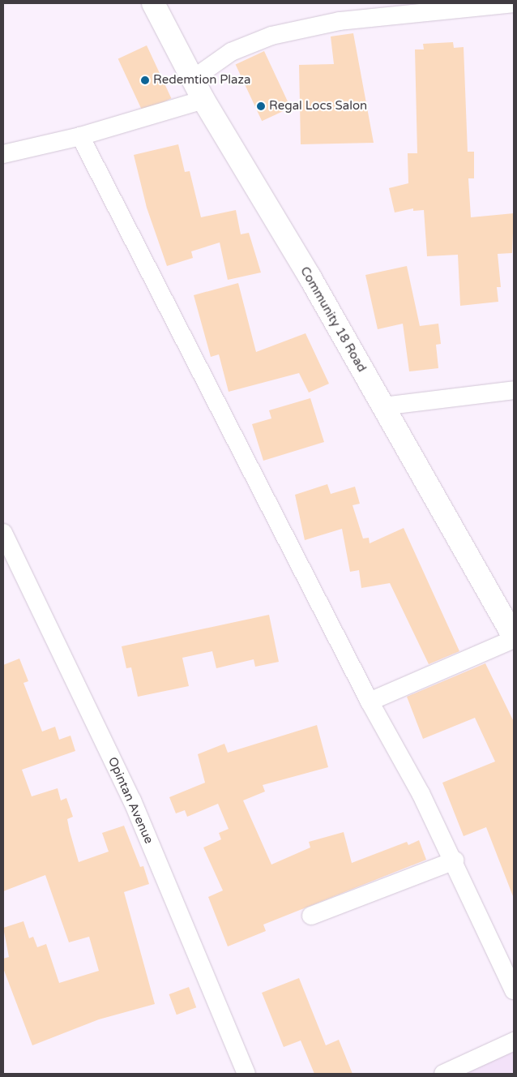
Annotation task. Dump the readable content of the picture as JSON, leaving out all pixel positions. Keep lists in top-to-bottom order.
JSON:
{
  "streets": {
    "main road": ["Community 18 Road"],
    "street": ["Opintan Avenue"]
  },
  "places": ["Redemtion Plaza", "Regal Locs Salon"]
}
